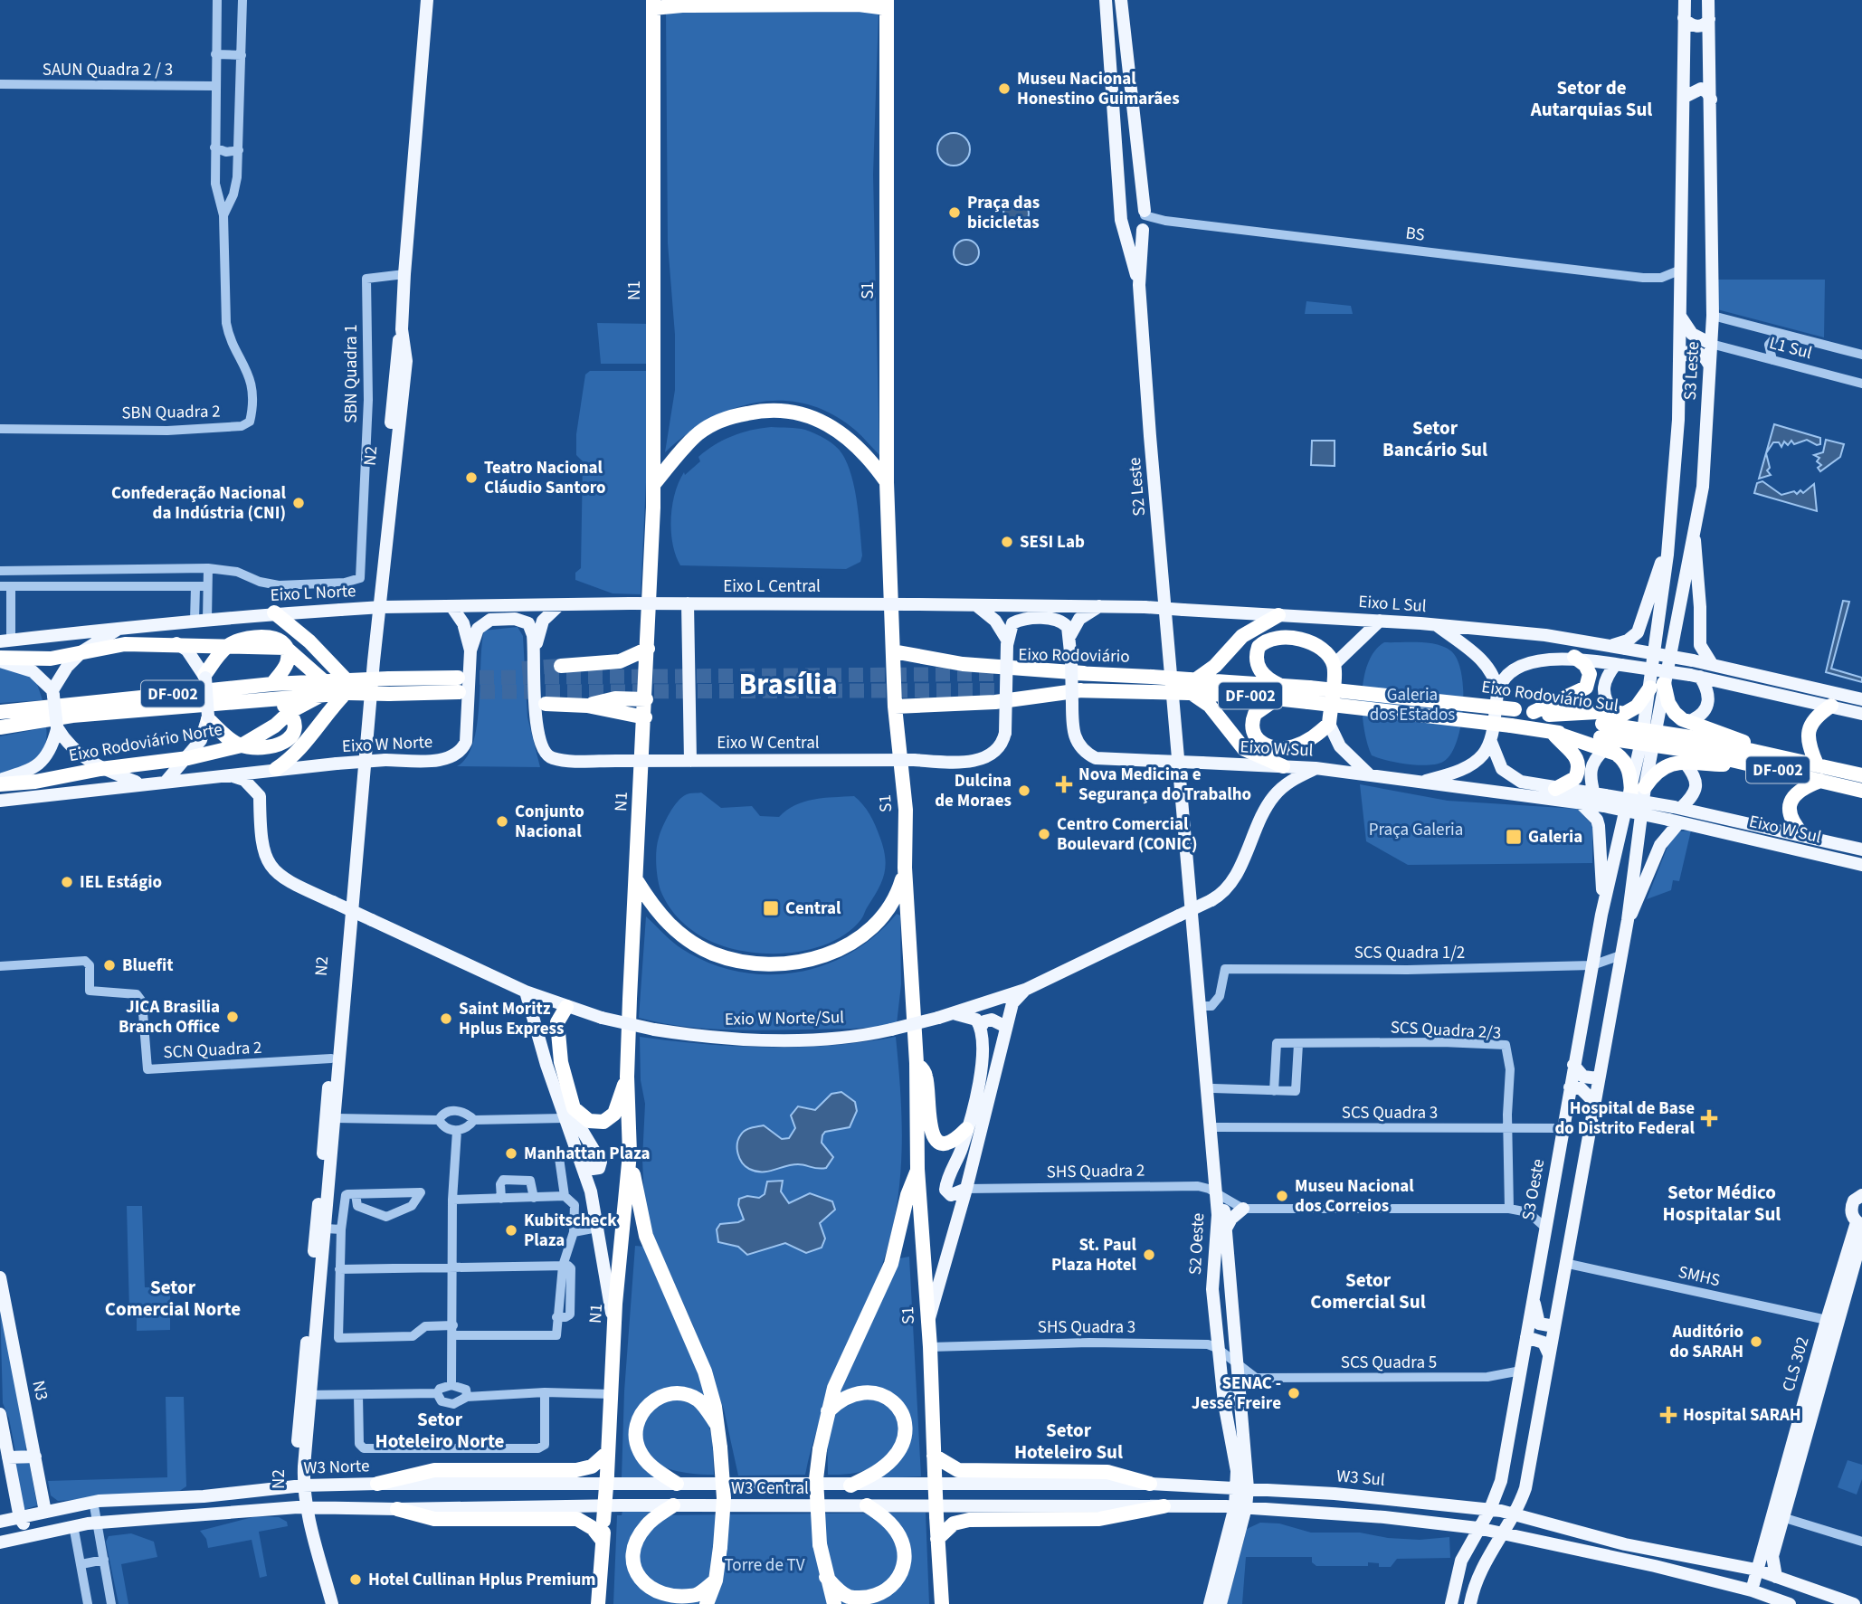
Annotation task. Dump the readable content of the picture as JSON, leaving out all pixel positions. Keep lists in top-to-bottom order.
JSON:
{
  "streets": {
    "highway": [
      "N1",
      "S1",
      "Eixo Rodoviário",
      "DF-002",
      "Eixo Rodoviário Sul",
      "Eixo Rodoviário Norte"
    ],
    "main road": [
      "S3 Leste",
      "N2",
      "S2 Leste",
      "Eixo L Central",
      "Eixo L Norte",
      "Eixo L Sul",
      "Eixo W Central",
      "Eixo W Norte",
      "Eixo W Sul",
      "Exio W Norte/Sul",
      "S3 Oeste",
      "S2 Oeste",
      "CLS 302",
      "N3",
      "W3 Norte",
      "W3 Sul",
      "W3 Central"
    ],
    "street": [
      "SAUN Quadra 2 / 3",
      "BS",
      "L1 Sul",
      "SBN Quadra 1",
      "SBN Quadra 2",
      "SCS Quadra 1/2",
      "SCS Quadra 2/3",
      "SCN Quadra 2",
      "SCS Quadra 3",
      "SHS Quadra 2",
      "SMHS",
      "SHS Quadra 3",
      "SCS Quadra 5"
    ]
  },
  "crossings": [
    ["BS", "S3 Leste"],
    ["BS", "S2 Leste"],
    ["S1", "SHS Quadra 3"],
    ["L1 Sul", "S3 Leste"],
    ["S3 Leste", "S3 Oeste"],
    ["SBN Quadra 1", "N2"],
    ["N2", "SCN Quadra 2"],
    ["N2", "W3 Norte"],
    ["S2 Leste", "S2 Oeste"],
    ["Eixo L Central", "Eixo L Norte"],
    ["Eixo L Central", "Eixo L Sul"],
    ["Eixo L Sul", "Eixo W Sul"],
    ["Eixo Rodoviário", "Eixo Rodoviário Sul"],
    ["DF-002", "Eixo Rodoviário Norte"],
    ["Eixo W Central", "Eixo W Norte"],
    ["Eixo W Norte", "Exio W Norte/Sul"],
    ["Eixo W Sul", "Exio W Norte/Sul"],
    ["SCS Quadra 1/2", "S3 Oeste"],
    ["SCS Quadra 1/2", "S2 Oeste"],
    ["SCS Quadra 2/3", "SCS Quadra 3"],
    ["SCS Quadra 3", "S3 Oeste"],
    ["SCS Quadra 3", "S2 Oeste"],
    ["SHS Quadra 2", "S2 Oeste"],
    ["S3 Oeste", "SMHS"],
    ["S3 Oeste", "SCS Quadra 5"],
    ["S3 Oeste", "W3 Sul"],
    ["S2 Oeste", "SHS Quadra 3"],
    ["S2 Oeste", "SCS Quadra 5"],
    ["S2 Oeste", "W3 Sul"],
    ["SMHS", "CLS 302"],
    ["CLS 302", "W3 Sul"],
    ["N3", "W3 Norte"],
    ["W3 Norte", "W3 Central"],
    ["W3 Sul", "W3 Central"]
  ],
  "districts": [
    "Setor de Autarquias Sul",
    "Setor Bancário Sul",
    "Brasília",
    "Setor Médico Hospitalar Sul",
    "Setor Comercial Sul",
    "Setor Comercial Norte",
    "Setor Hoteleiro Norte",
    "Setor Hoteleiro Sul"
  ],
  "parks": ["Galeria dos Estados", "Praça Galeria", "Torre de TV"],
  "places": {
    "other": [
      "Museu Nacional Honestino Guimarães",
      "Praça das bicicletas",
      "Teatro Nacional Cláudio Santoro",
      "Confederação Nacional da Indústria (CNI)",
      "SESI Lab",
      "Dulcina de Moraes",
      "Conjunto Nacional",
      "Centro Comercial Boulevard (CONIC)",
      "IEL Estágio",
      "Bluefit",
      "JICA Brasilia Branch Office",
      "Saint Moritz Hplus Express",
      "Manhattan Plaza",
      "Museu Nacional dos Correios",
      "Kubitscheck Plaza",
      "St. Paul Plaza Hotel",
      "Auditório do SARAH",
      "SENAC - Jessé Freire",
      "Hotel Cullinan Hplus Premium"
    ],
    "health": ["Nova Medicina e Segurança do Trabalho", "Hospital de Base do Distrito Federal", "Hospital SARAH"],
    "transit": ["Galeria", "Central"]
  }
}
